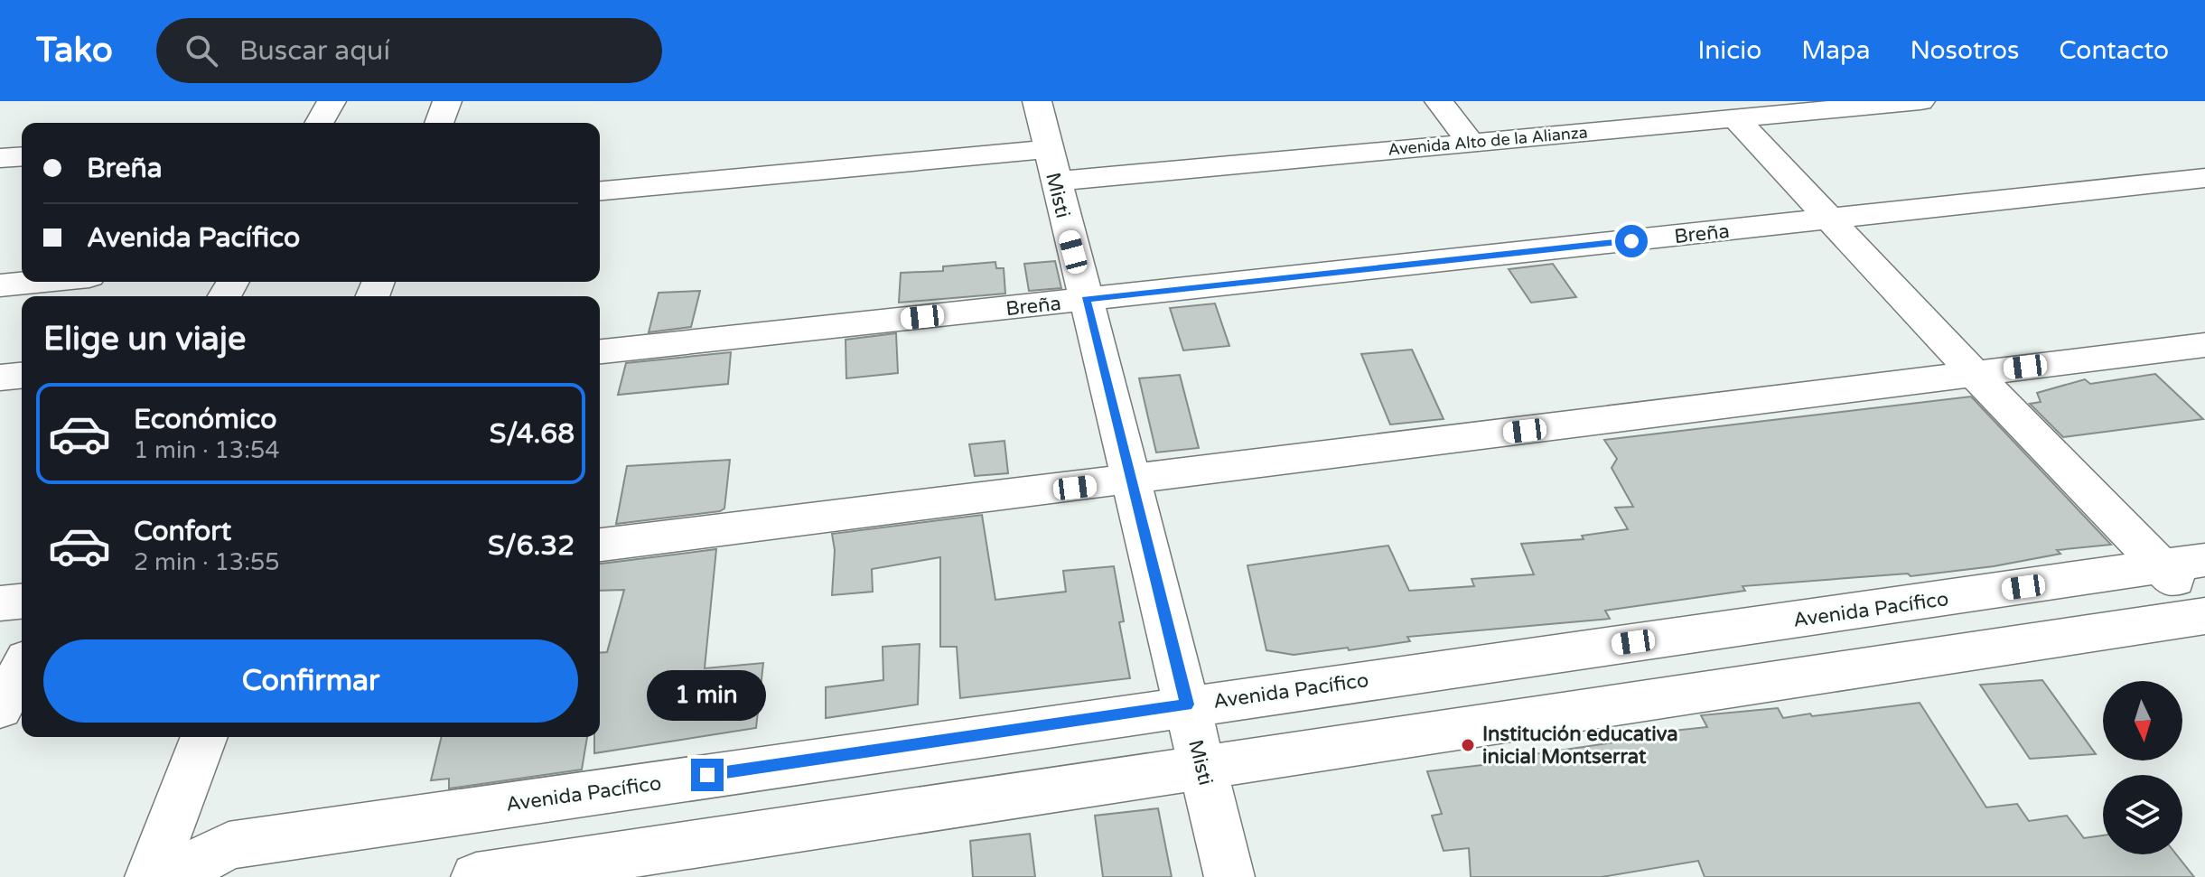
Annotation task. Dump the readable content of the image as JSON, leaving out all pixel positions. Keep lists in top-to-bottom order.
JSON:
{
  "streets": {
    "street": [
      "Avenida Alto de la Alianza",
      "Misti",
      "Breña",
      "Avenida Pacífico"
    ]
  },
  "crossings": [
    ["Avenida Alto de la Alianza", "Misti"],
    ["Misti", "Breña"],
    ["Misti", "Avenida Pacífico"]
  ],
  "places": ["Institución educativa inicial Montserrat"],
  "north": "bottom",
  "page": {
    "header": "Tako",
    "search": "Buscar aquí",
    "nav": [
      "Inicio",
      "Mapa",
      "Nosotros",
      "Contacto"
    ],
    "banner": ["Breña", "Avenida Pacífico"],
    "heading": "Elige un viaje",
    "list": [
      {
        "name": "Económico",
        "note": "1 min · 13:54",
        "value": "S/4.68"
      },
      {
        "name": "Confort",
        "note": "2 min · 13:55",
        "value": "S/6.32"
      }
    ],
    "buttons": "Confirmar",
    "bubble": "1 min"
  }
}
